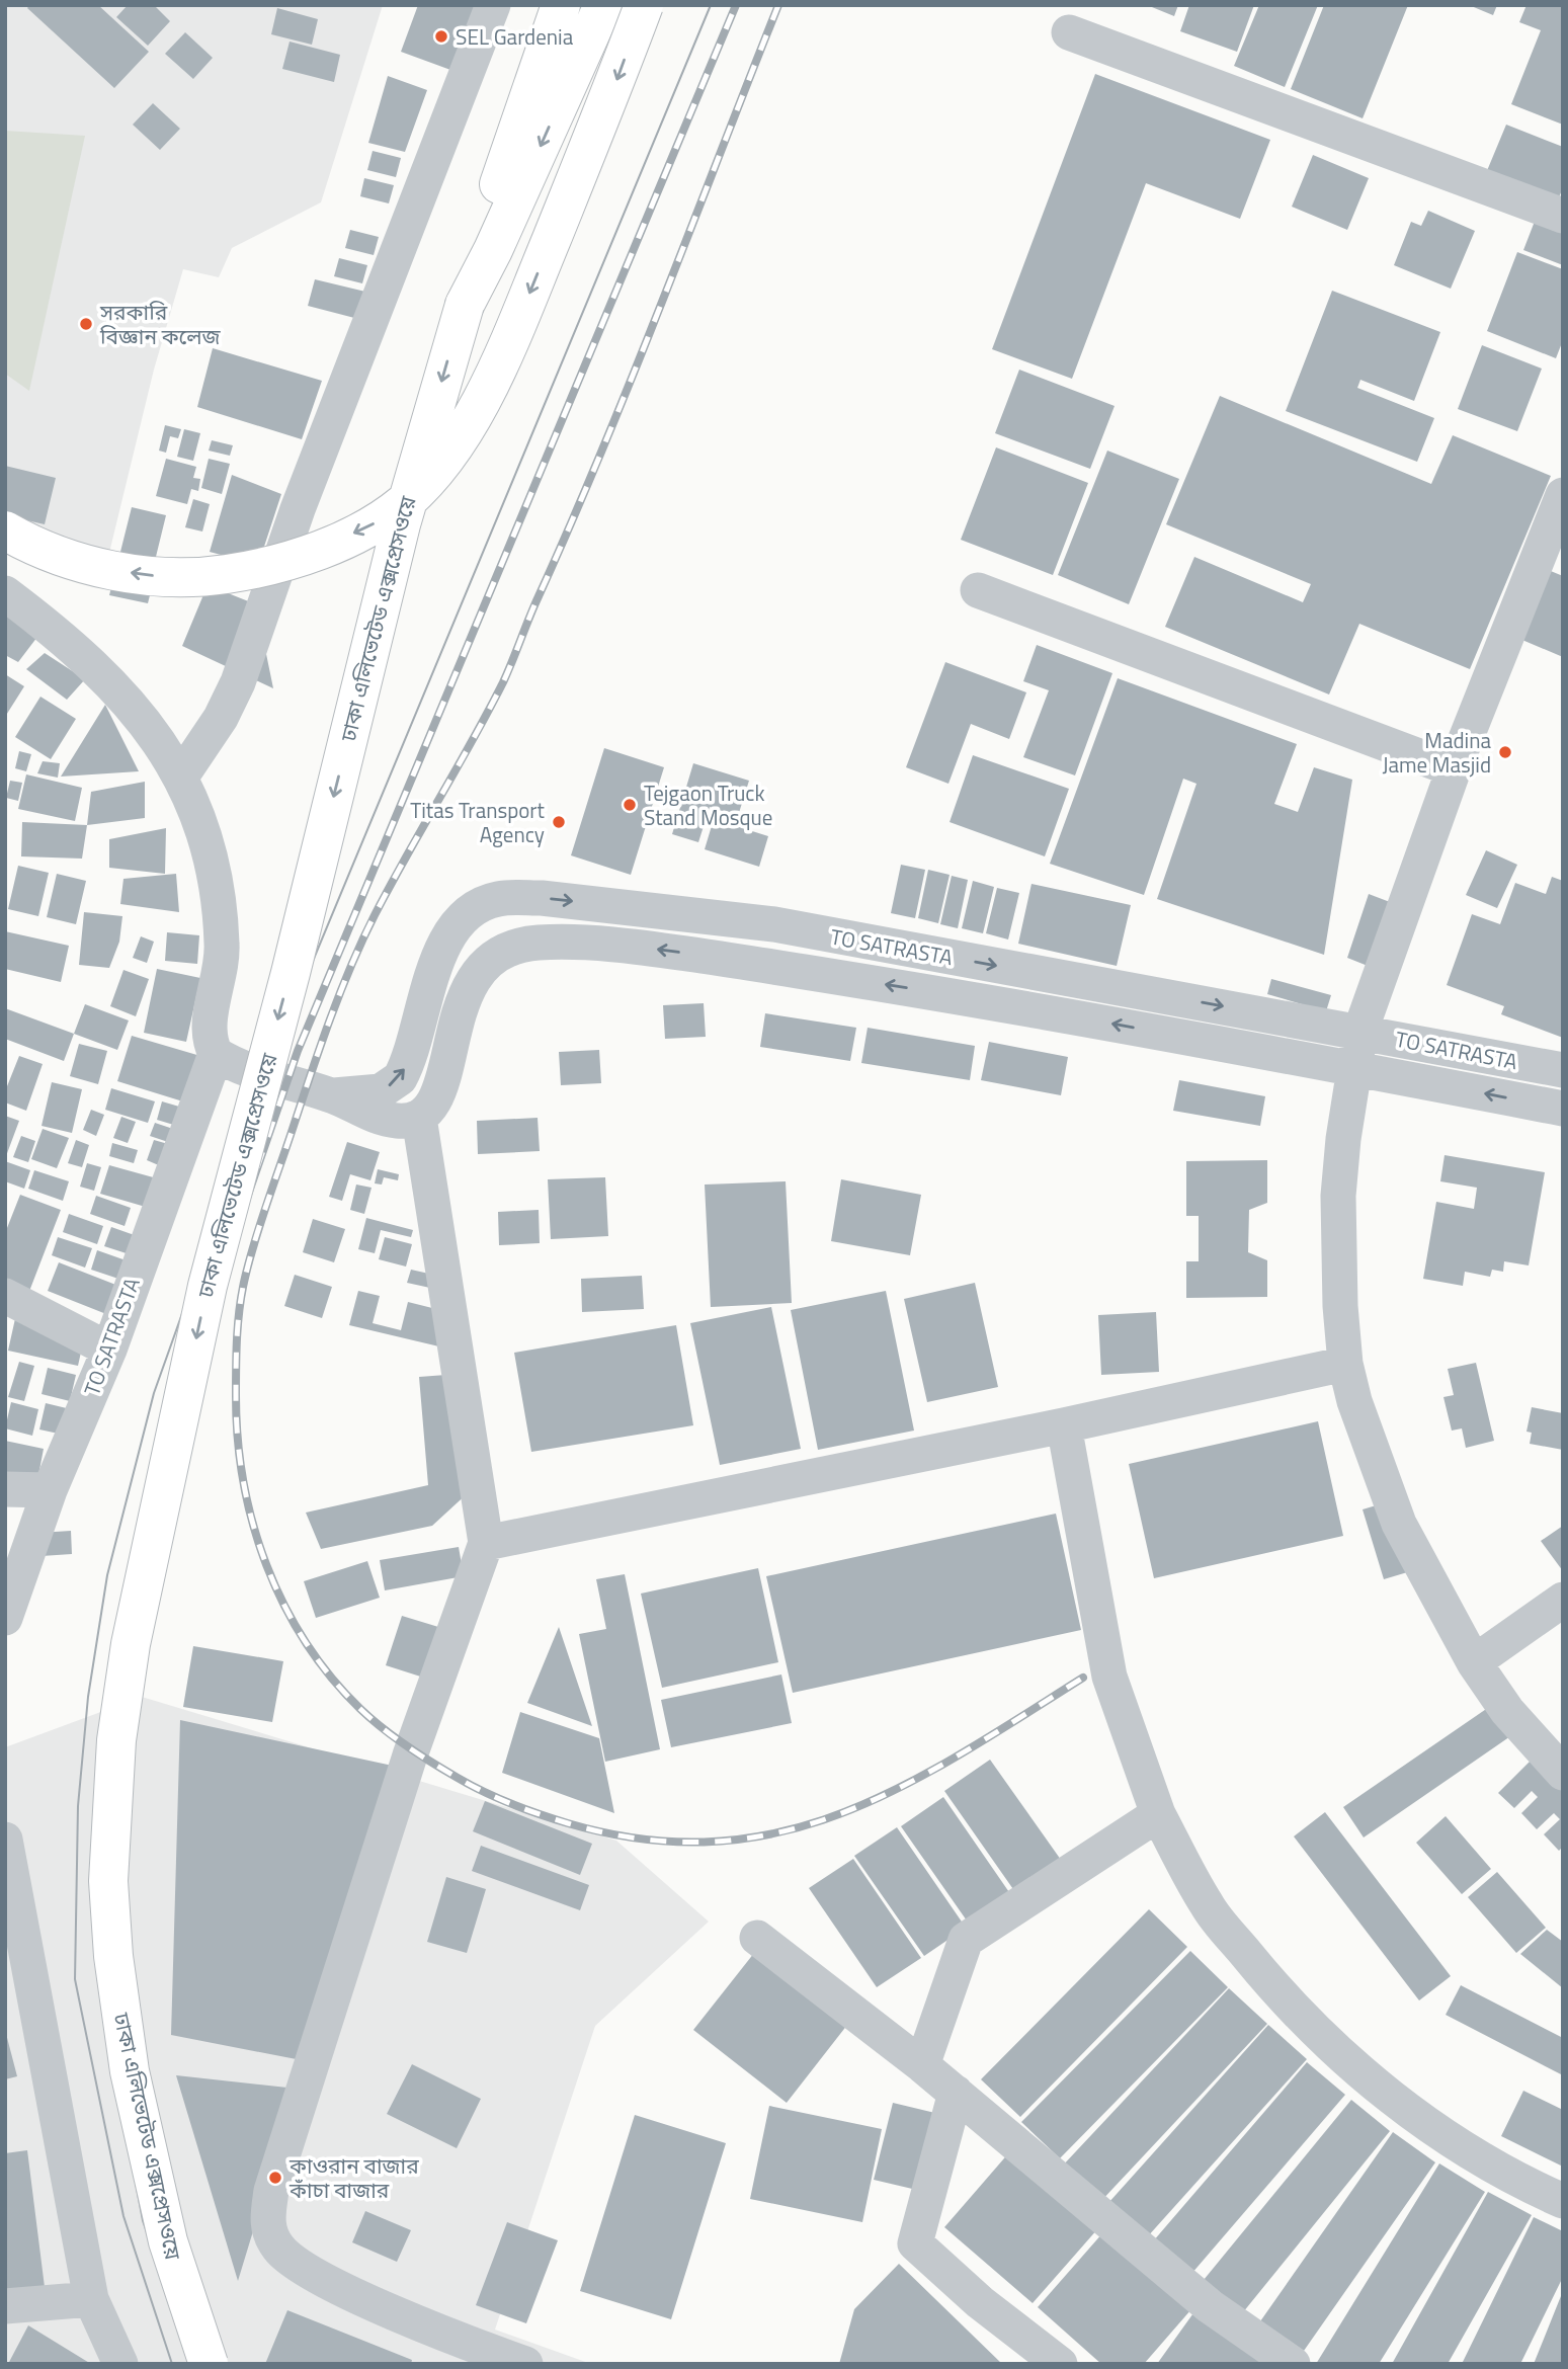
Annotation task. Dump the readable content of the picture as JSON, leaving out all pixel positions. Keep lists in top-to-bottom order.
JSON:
{
  "streets": {
    "highway": ["ঢাকা এলিভেটেড এক্সপ্রেসওয়ে"],
    "street": ["TO SATRASTA"]
  },
  "one_way": ["ঢাকা এলিভেটেড এক্সপ্রেসওয়ে"],
  "places": [
    "SEL Gardenia",
    "সরকারি বিজ্ঞান কলেজ",
    "Madina Jame Masjid",
    "Tejgaon Truck Stand Mosque",
    "Titas Transport Agency",
    "কাওরান বাজার কাঁচা বাজার"
  ]
}
